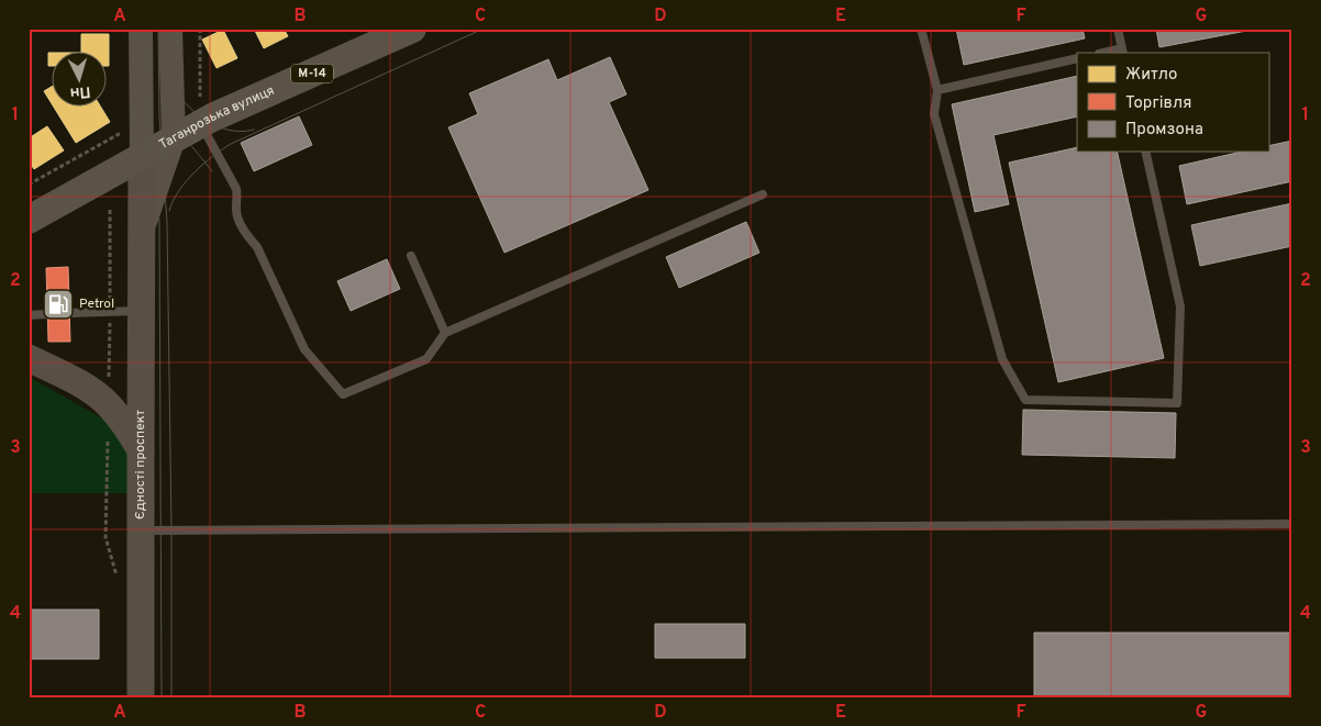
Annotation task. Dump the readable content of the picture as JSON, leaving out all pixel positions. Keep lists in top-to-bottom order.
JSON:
{
  "streets": {
    "highway": ["М-14", "Таганрозька вулиця"],
    "main road": ["Єдності проспект"]
  },
  "crossings": [
    ["Таганрозька вулиця", "Єдності проспект"]
  ],
  "places": {
    "fuel station": ["Petrol"]
  },
  "legend": ["Житло", "Торгівля", "Промзона"],
  "north": "bottom",
  "grid": {
    "columns": [
      "A",
      "B",
      "C",
      "D",
      "E",
      "F",
      "G"
    ],
    "rows": [
      "1",
      "2",
      "3",
      "4"
    ]
  }
}
